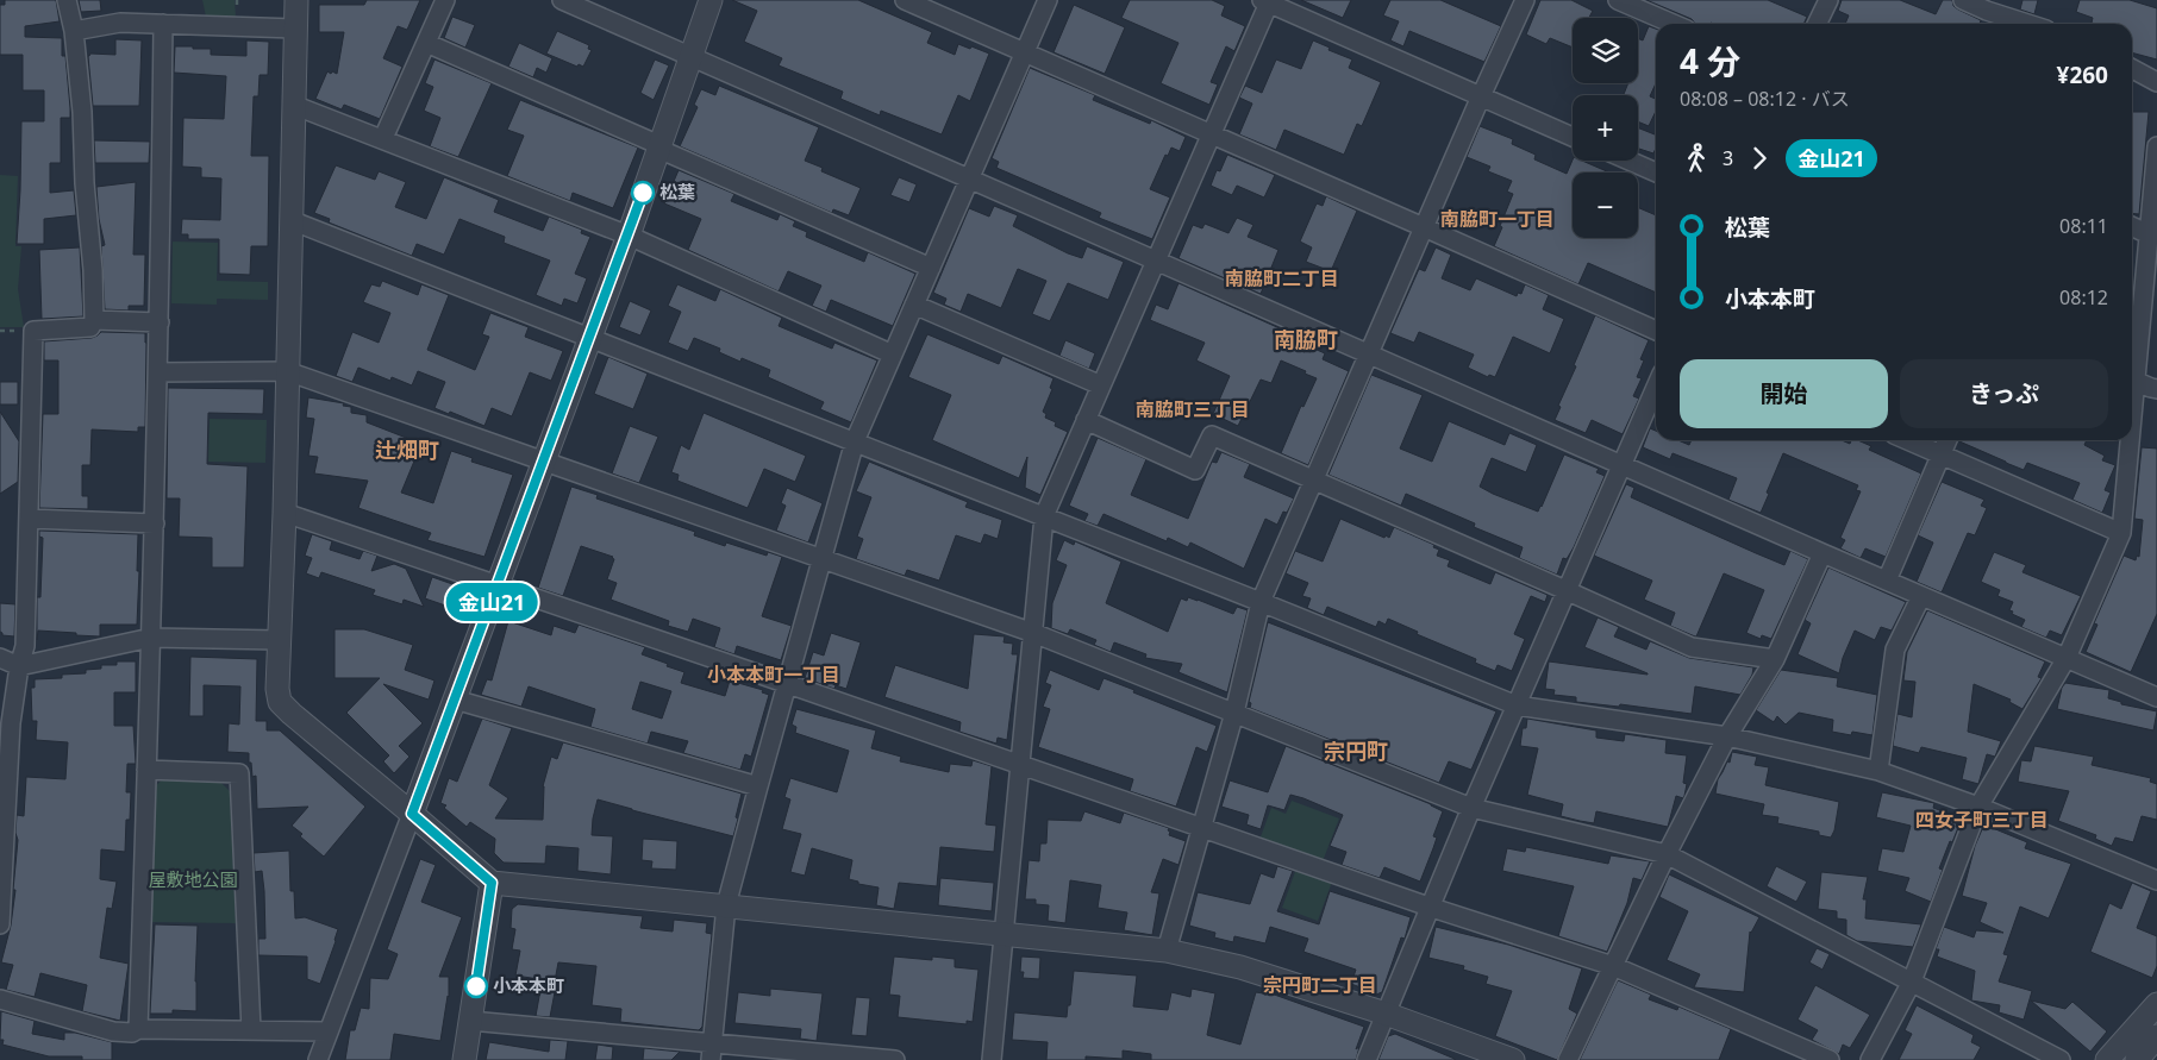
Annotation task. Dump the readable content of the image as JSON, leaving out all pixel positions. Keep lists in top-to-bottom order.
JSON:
{
  "districts": [
    "南脇町一丁目",
    "南脇町二丁目",
    "南脇町",
    "南脇町三丁目",
    "辻畑町",
    "小本本町一丁目",
    "宗円町",
    "四女子町三丁目",
    "宗円町二丁目"
  ],
  "parks": ["屋敷地公園"],
  "places": ["松葉", "小本本町"],
  "lines": ["bus line 金山21"],
  "page": {
    "on_map": "金山21",
    "map_buttons": ["+", "−"],
    "heading": ["4 分", "08:08 – 08:12 · バス", "¥260"],
    "legs": ["3", "金山21"],
    "list": [
      {
        "name": "松葉",
        "value": "08:11"
      },
      {
        "name": "小本本町",
        "value": "08:12"
      }
    ],
    "buttons": ["開始", "きっぷ"]
  }
}
